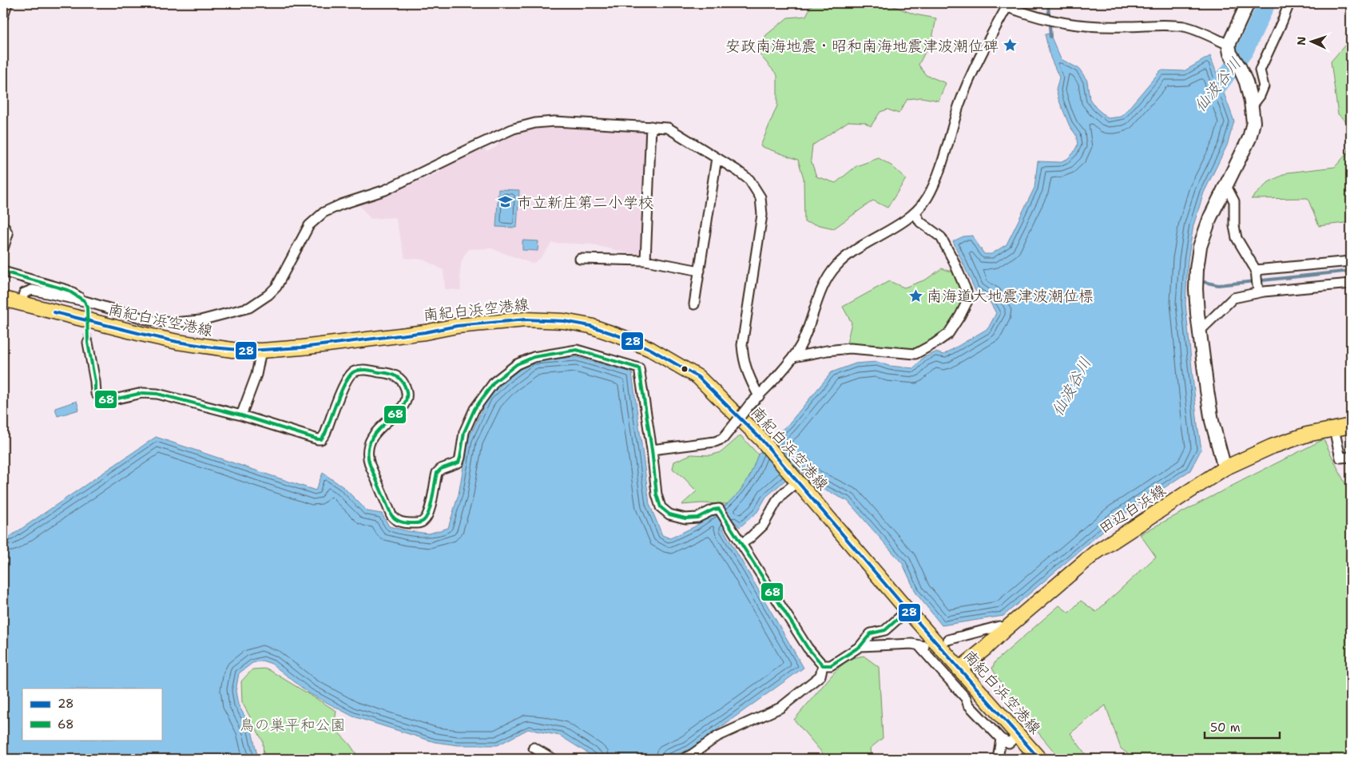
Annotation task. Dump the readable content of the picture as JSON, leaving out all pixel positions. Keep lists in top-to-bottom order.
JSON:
{
  "streets": {
    "main road": ["南紀白浜空港線", "田辺白浜線"]
  },
  "crossings": [
    ["南紀白浜空港線", "田辺白浜線"]
  ],
  "water": ["仙波谷川"],
  "parks": ["鳥の巣平和公園"],
  "places": {
    "place": ["安政南海地震・昭和南海地震津波潮位碑", "南海道大地震津波潮位標"],
    "school or university": ["市立新庄第二小学校"]
  },
  "lines": ["transit line 68", "transit line 28"],
  "legend": ["28", "68"],
  "scale_bar": "50 m",
  "north": "left"
}
